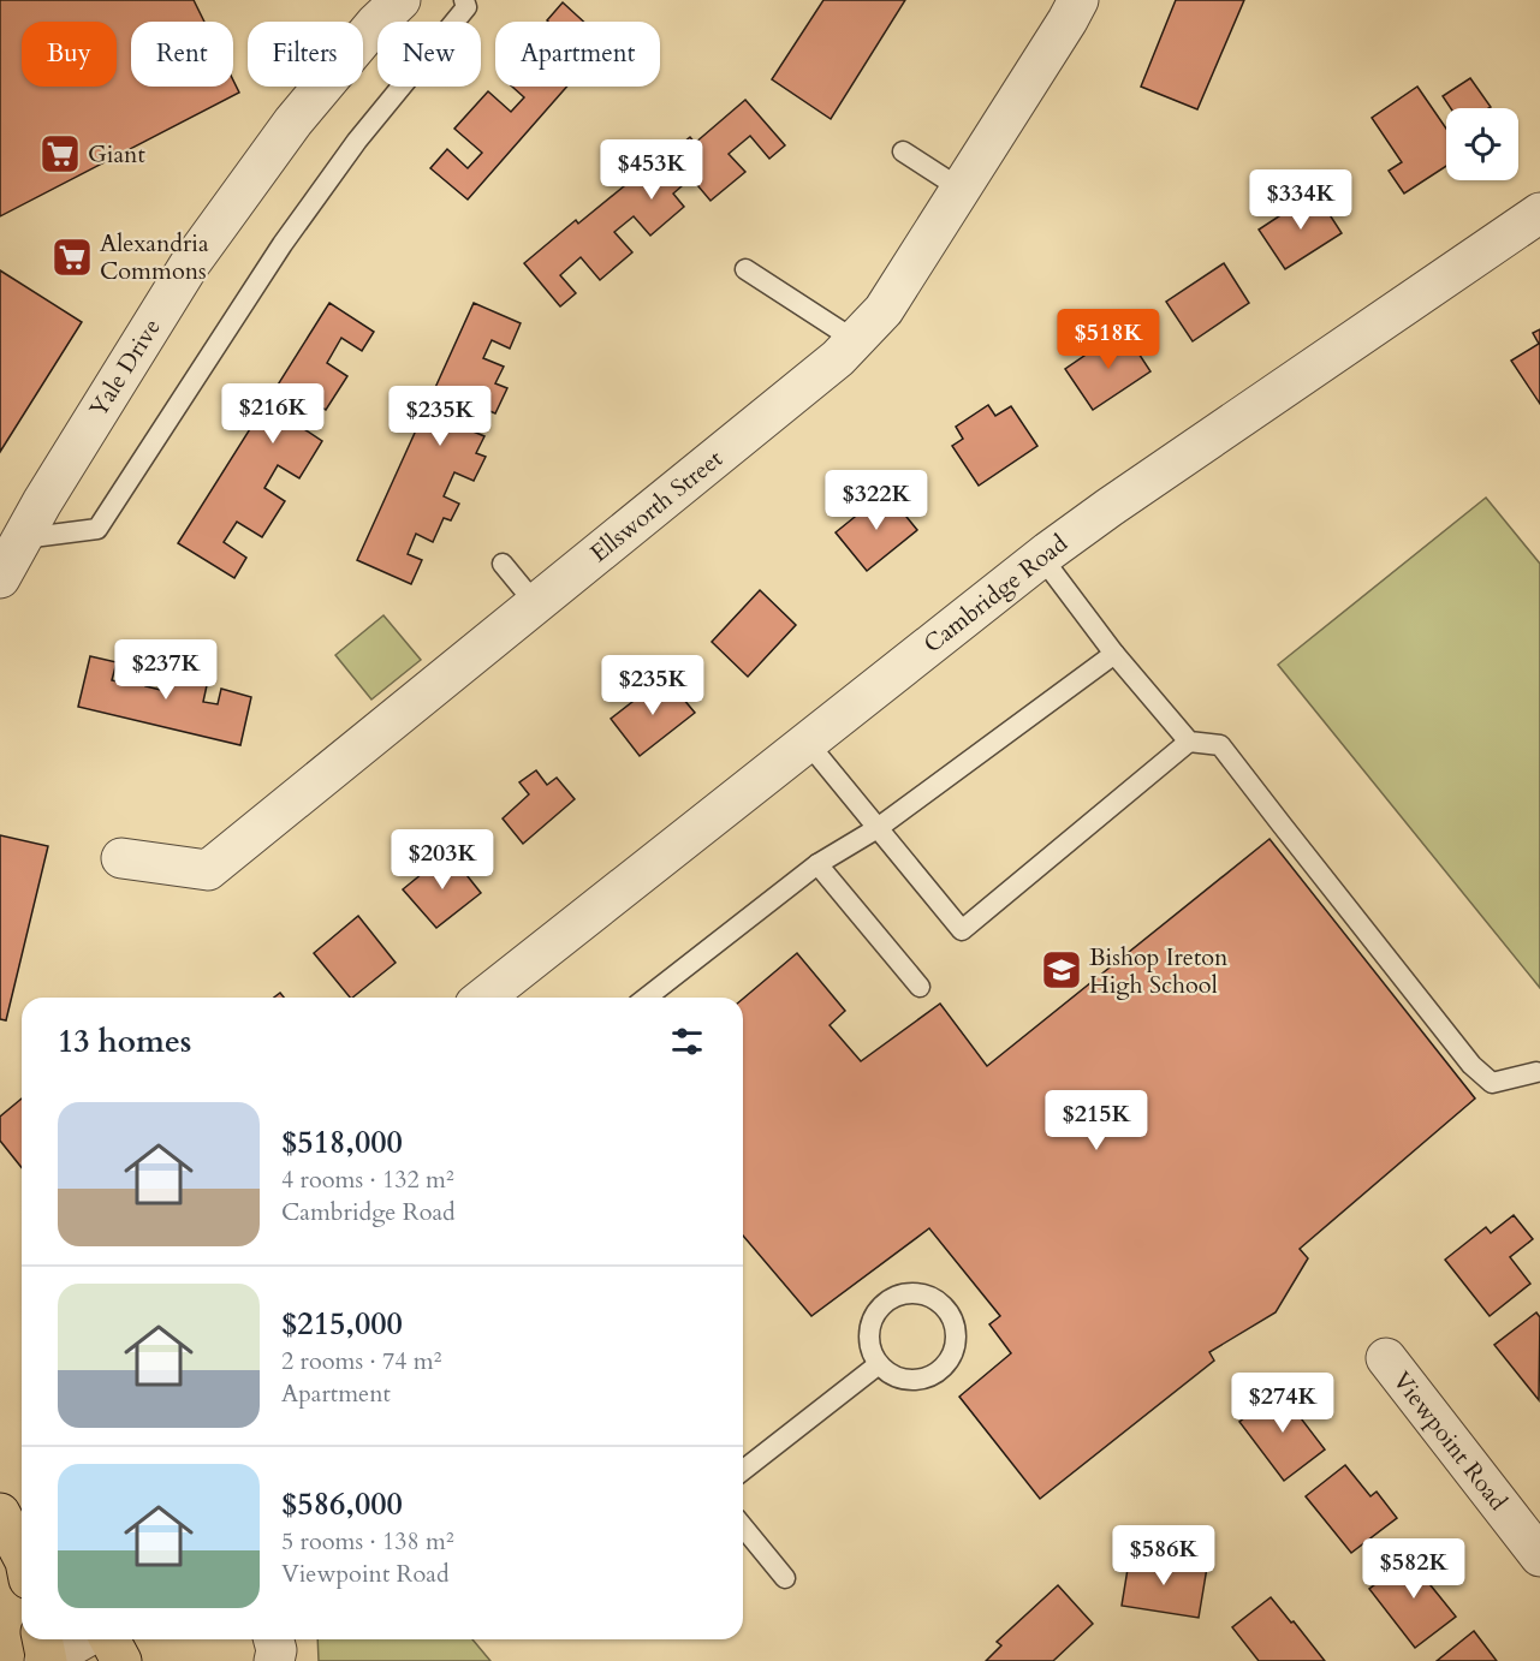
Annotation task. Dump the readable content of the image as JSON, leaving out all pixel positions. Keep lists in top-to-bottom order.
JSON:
{
  "streets": {
    "street": [
      "Yale Drive",
      "Ellsworth Street",
      "Cambridge Road",
      "Viewpoint Road"
    ]
  },
  "places": {
    "supermarket": ["Giant", "Alexandria Commons"],
    "school or university": ["Bishop Ireton High School"]
  },
  "page": {
    "chip": [
      "Buy",
      "Rent",
      "Filters",
      "New",
      "Apartment"
    ],
    "price": [
      "$453K",
      "$334K",
      "$518K",
      "$216K",
      "$235K",
      "$322K",
      "$237K",
      "$235K",
      "$203K",
      "$215K",
      "$274K",
      "$586K",
      "$582K"
    ],
    "heading": "13 homes",
    "list": [
      {
        "name": "$518,000",
        "note": "4 rooms · 132 m² · Cambridge Road"
      },
      {
        "name": "$215,000",
        "note": "2 rooms · 74 m² · Apartment"
      },
      {
        "name": "$586,000",
        "note": "5 rooms · 138 m² · Viewpoint Road"
      }
    ]
  }
}
